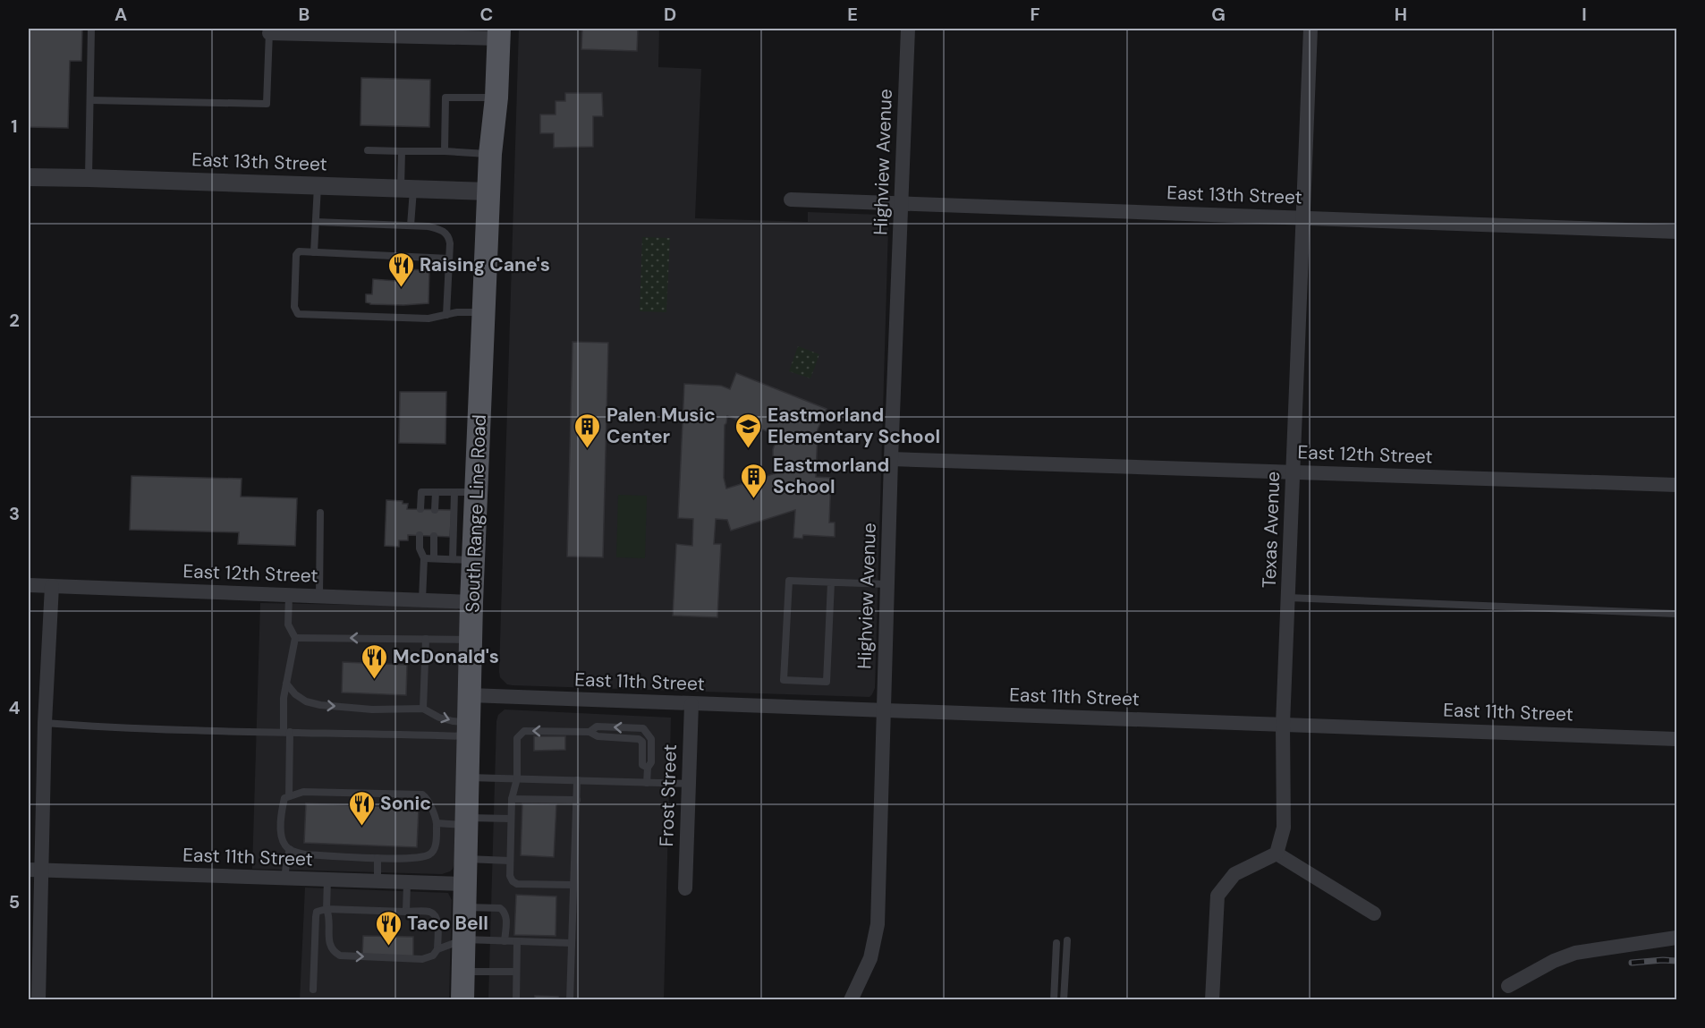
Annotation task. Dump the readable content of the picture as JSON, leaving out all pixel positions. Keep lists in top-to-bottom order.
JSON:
{
  "streets": {
    "main road": ["South Range Line Road"],
    "street": [
      "East 13th Street",
      "Highview Avenue",
      "East 12th Street",
      "Texas Avenue",
      "East 11th Street",
      "Frost Street"
    ]
  },
  "crossings": [
    ["East 13th Street", "Highview Avenue"],
    ["East 13th Street", "South Range Line Road"],
    ["East 13th Street", "Texas Avenue"],
    ["Highview Avenue", "East 12th Street"],
    ["Highview Avenue", "East 11th Street"],
    ["East 12th Street", "South Range Line Road"],
    ["East 12th Street", "Texas Avenue"],
    ["South Range Line Road", "East 11th Street"],
    ["Texas Avenue", "East 11th Street"],
    ["East 11th Street", "Frost Street"]
  ],
  "places": {
    "restaurant": [
      "Raising Cane's",
      "McDonald's",
      "Sonic",
      "Taco Bell"
    ],
    "building": ["Palen Music Center", "Eastmorland School"],
    "school or university": ["Eastmorland Elementary School"]
  },
  "grid": {
    "columns": [
      "A",
      "B",
      "C",
      "D",
      "E",
      "F",
      "G",
      "H",
      "I"
    ],
    "rows": [
      "1",
      "2",
      "3",
      "4",
      "5"
    ]
  }
}
